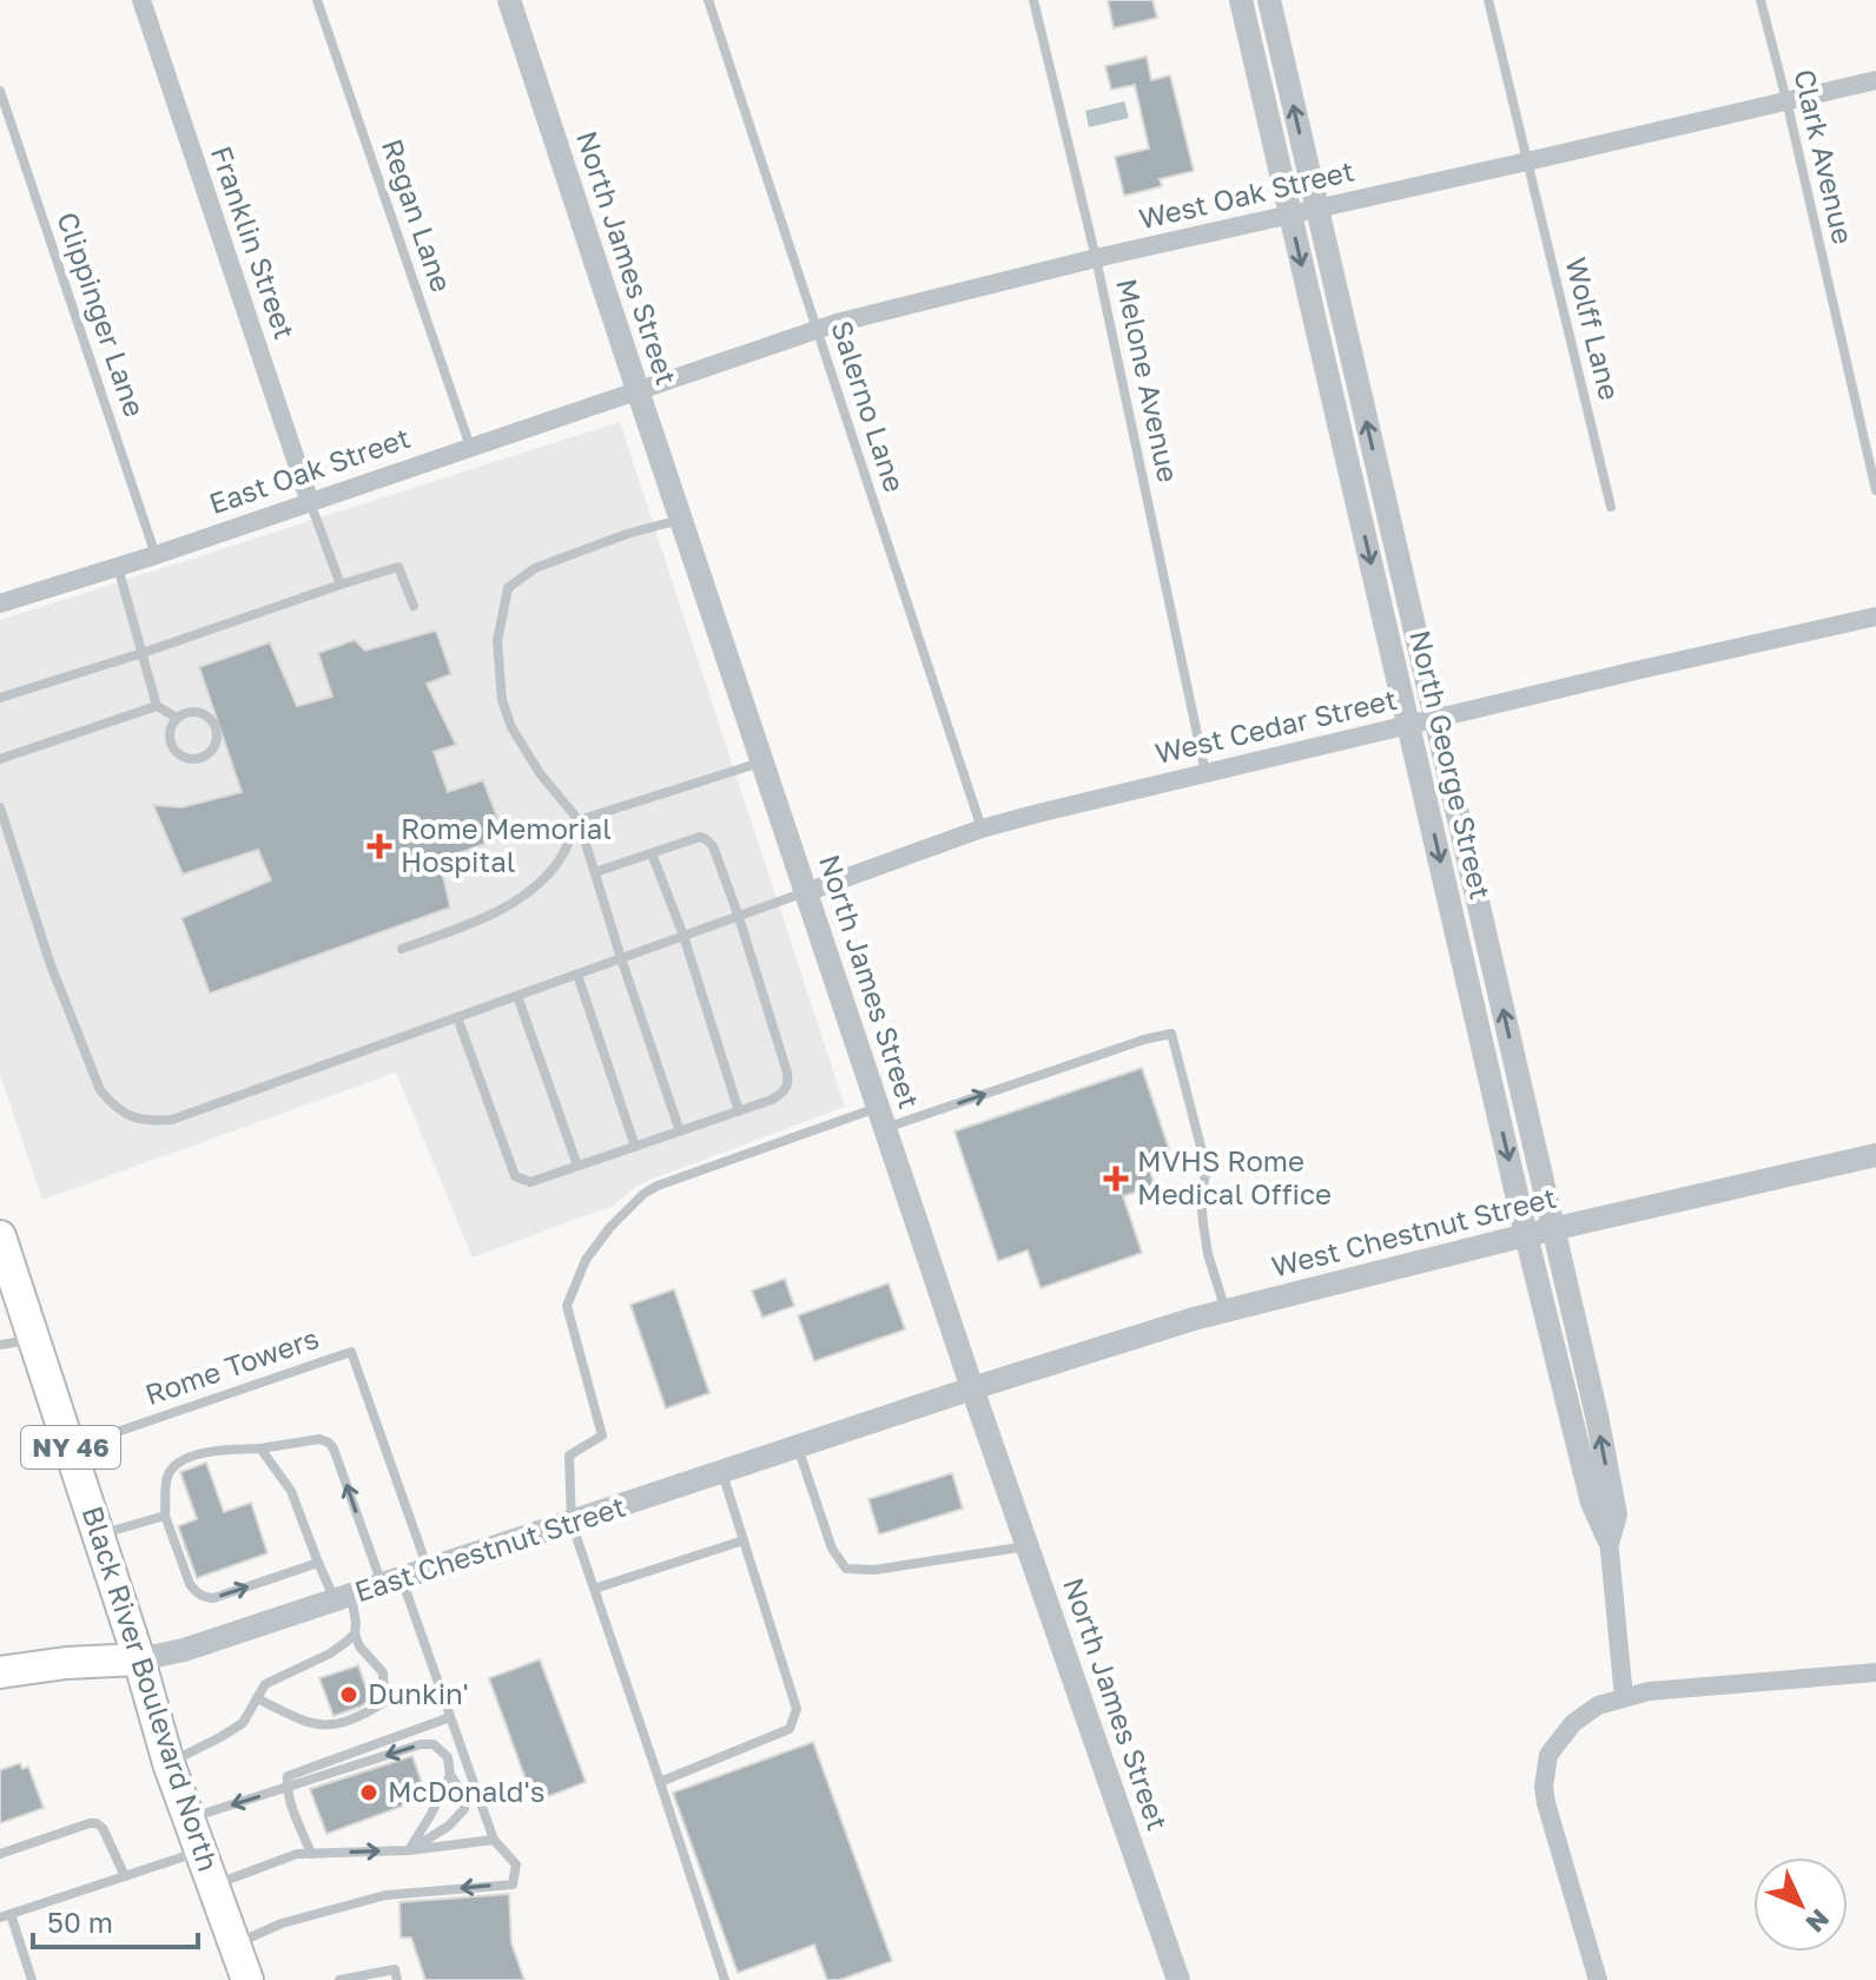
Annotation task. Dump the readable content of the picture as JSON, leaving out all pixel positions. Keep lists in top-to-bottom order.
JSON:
{
  "streets": {
    "main road": ["NY 46", "East Chestnut Street", "Black River Boulevard North"],
    "street": [
      "West Oak Street",
      "Franklin Street",
      "North James Street",
      "East Oak Street",
      "West Cedar Street",
      "North George Street",
      "West Chestnut Street"
    ],
    "lane": [
      "Clark Avenue",
      "Regan Lane",
      "Clippinger Lane",
      "Wolff Lane",
      "Melone Avenue",
      "Salerno Lane",
      "Rome Towers"
    ]
  },
  "crossings": [
    ["Clark Avenue", "West Oak Street"],
    ["West Oak Street", "North James Street"],
    ["West Oak Street", "Wolff Lane"],
    ["West Oak Street", "Melone Avenue"],
    ["West Oak Street", "Salerno Lane"],
    ["West Oak Street", "East Oak Street"],
    ["West Oak Street", "North George Street"],
    ["Regan Lane", "East Oak Street"],
    ["Franklin Street", "East Oak Street"],
    ["North James Street", "East Oak Street"],
    ["North James Street", "West Cedar Street"],
    ["North James Street", "West Chestnut Street"],
    ["North James Street", "East Chestnut Street"],
    ["Clippinger Lane", "East Oak Street"],
    ["Melone Avenue", "West Cedar Street"],
    ["Salerno Lane", "West Cedar Street"],
    ["West Cedar Street", "North George Street"],
    ["North George Street", "West Chestnut Street"],
    ["West Chestnut Street", "East Chestnut Street"],
    ["Rome Towers", "East Chestnut Street"],
    ["Rome Towers", "Black River Boulevard North"],
    ["East Chestnut Street", "Black River Boulevard North"]
  ],
  "places": {
    "health": ["Rome Memorial Hospital", "MVHS Rome Medical Office"],
    "other": ["Dunkin'", "McDonald's"]
  },
  "scale_bar": "50 m",
  "north": "bottom right"
}
